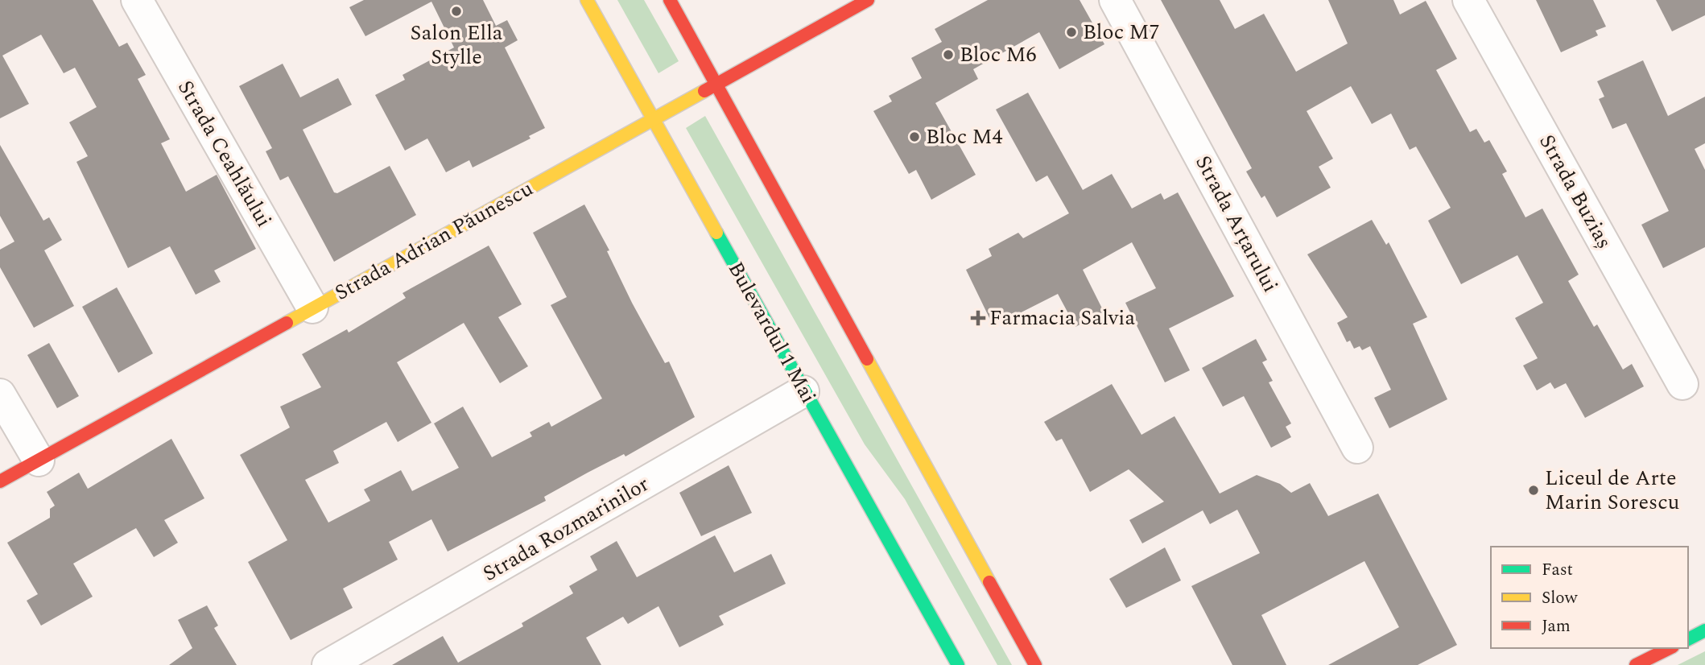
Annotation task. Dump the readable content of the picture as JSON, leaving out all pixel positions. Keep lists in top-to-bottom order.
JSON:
{
  "streets": {
    "main road": ["Strada Adrian Păunescu", "Bulevardul 1 Mai"],
    "street": [
      "Strada Ceahlăului",
      "Strada Buziaș",
      "Strada Arțarului",
      "Strada Rozmarinilor"
    ]
  },
  "crossings": [
    ["Strada Ceahlăului", "Strada Adrian Păunescu"],
    ["Strada Adrian Păunescu", "Bulevardul 1 Mai"],
    ["Bulevardul 1 Mai", "Strada Rozmarinilor"]
  ],
  "places": {
    "other": [
      "Salon Ella Stylle",
      "Bloc M7",
      "Bloc M6",
      "Bloc M4",
      "Liceul de Arte Marin Sorescu"
    ],
    "health": ["Farmacia Salvia"]
  },
  "legend": ["Fast", "Slow", "Jam"]
}
